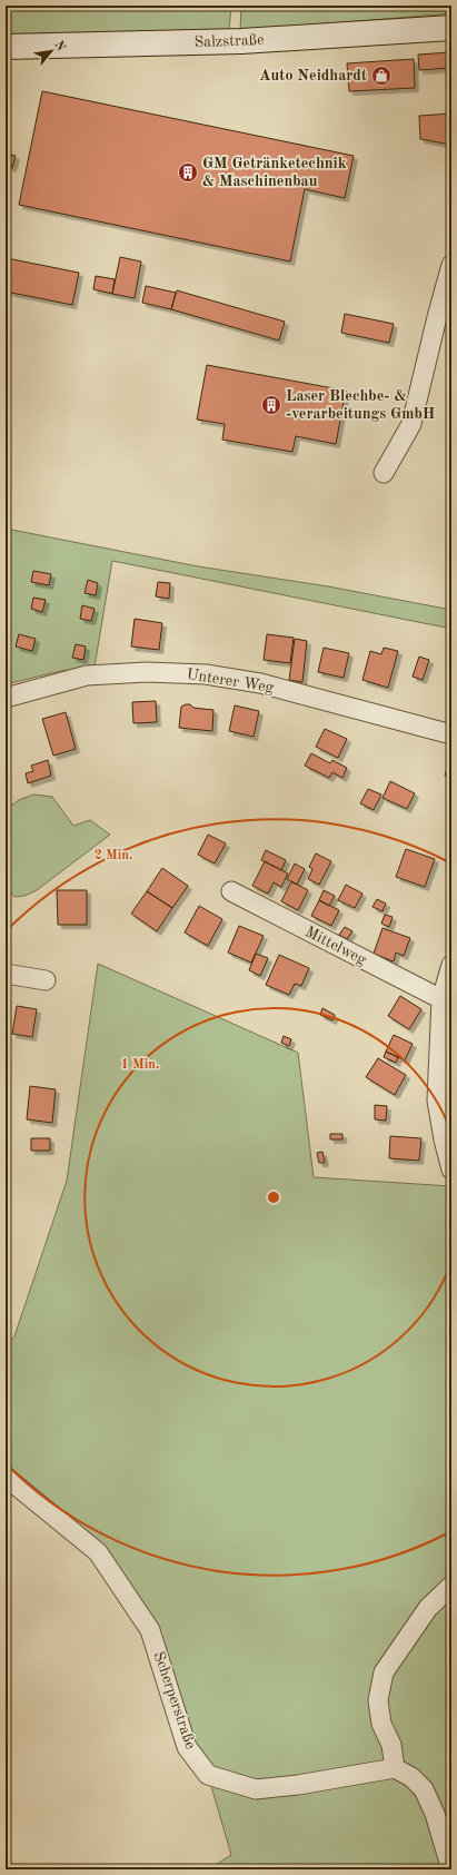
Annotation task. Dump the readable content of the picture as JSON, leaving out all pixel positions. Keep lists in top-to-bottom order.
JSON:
{
  "streets": {
    "main road": ["Salzstraße"],
    "street": ["Unterer Weg", "Mittelweg", "Scherperstraße"]
  },
  "places": {
    "shop": ["Auto Neidhardt"],
    "building": ["GM Getränketechnik & Maschinenbau", "Laser Blechbe- & -verarbeitungs GmbH"]
  },
  "north": "top right",
  "rings": ["2 Min.", "1 Min."]
}
